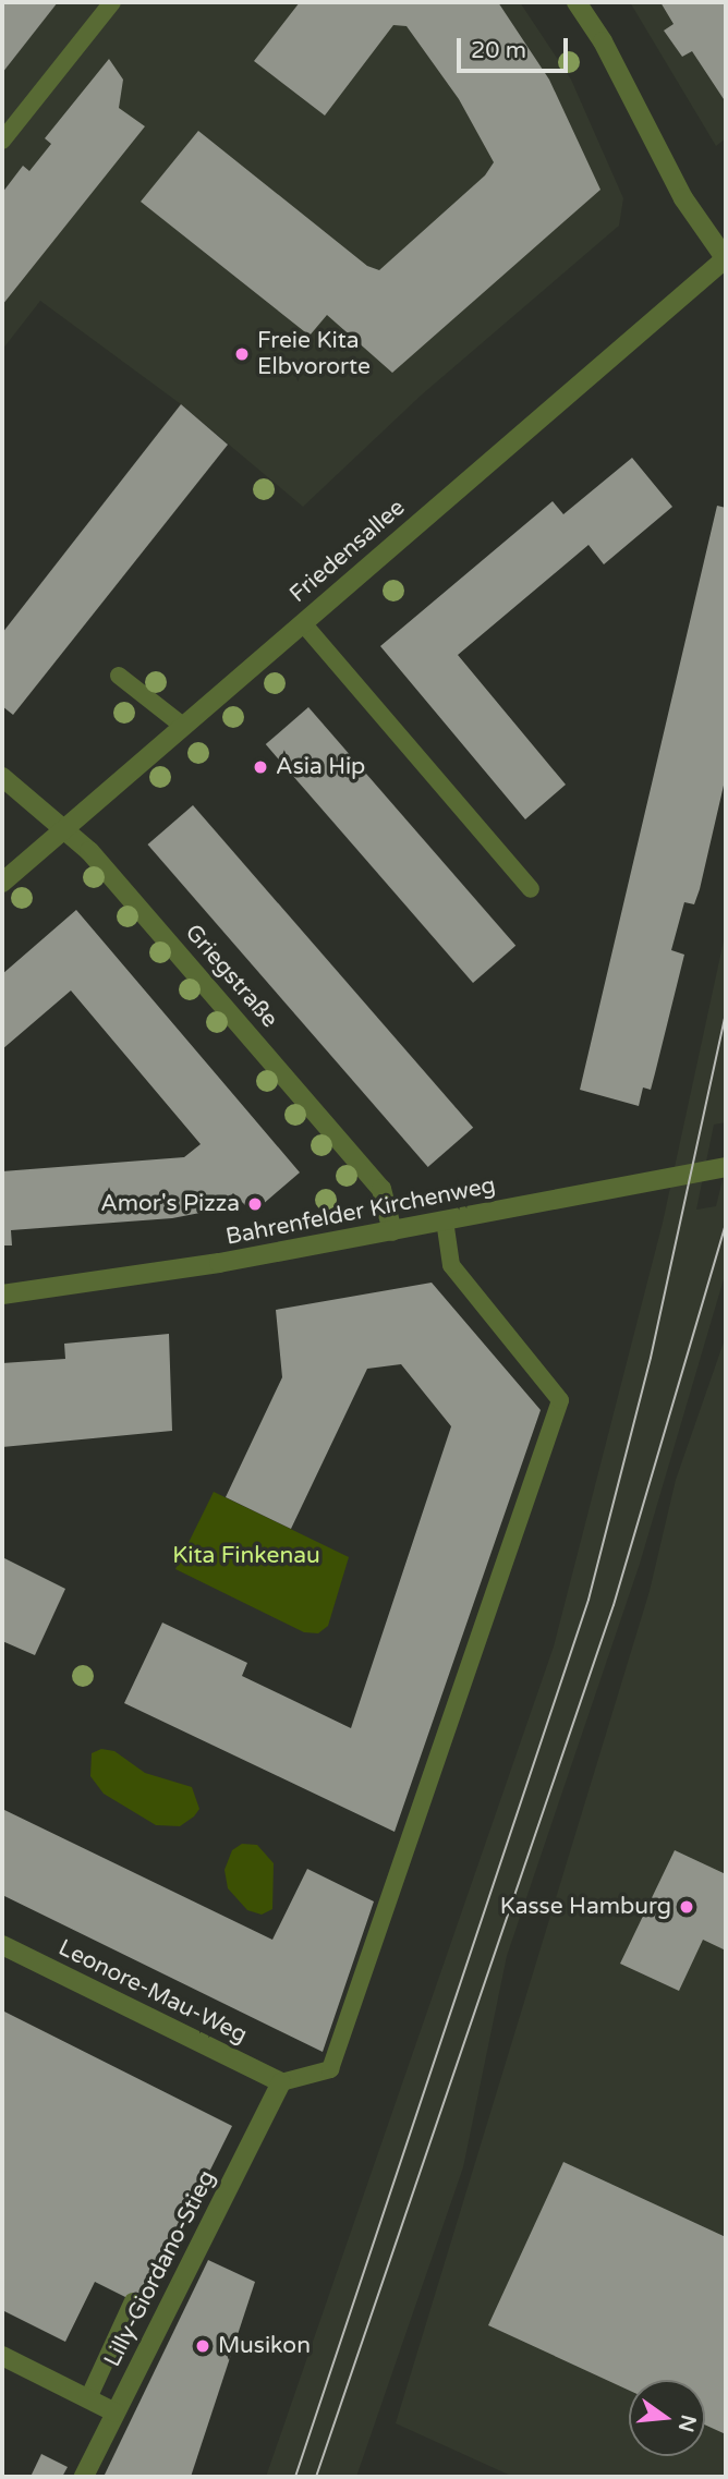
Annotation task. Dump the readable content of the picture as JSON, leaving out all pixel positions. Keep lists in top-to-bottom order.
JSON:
{
  "streets": {
    "street": [
      "Friedensallee",
      "Griegstraße",
      "Bahrenfelder Kirchenweg",
      "Leonore-Mau-Weg",
      "Lilly-Giordano-Stieg"
    ]
  },
  "crossings": [
    ["Friedensallee", "Griegstraße"],
    ["Griegstraße", "Bahrenfelder Kirchenweg"],
    ["Leonore-Mau-Weg", "Lilly-Giordano-Stieg"]
  ],
  "parks": ["Kita Finkenau"],
  "places": [
    "Freie Kita Elbvororte",
    "Asia Hip",
    "Amor's Pizza",
    "Kasse Hamburg",
    "Musikon"
  ],
  "scale_bar": "20 m",
  "north": "right"
}
